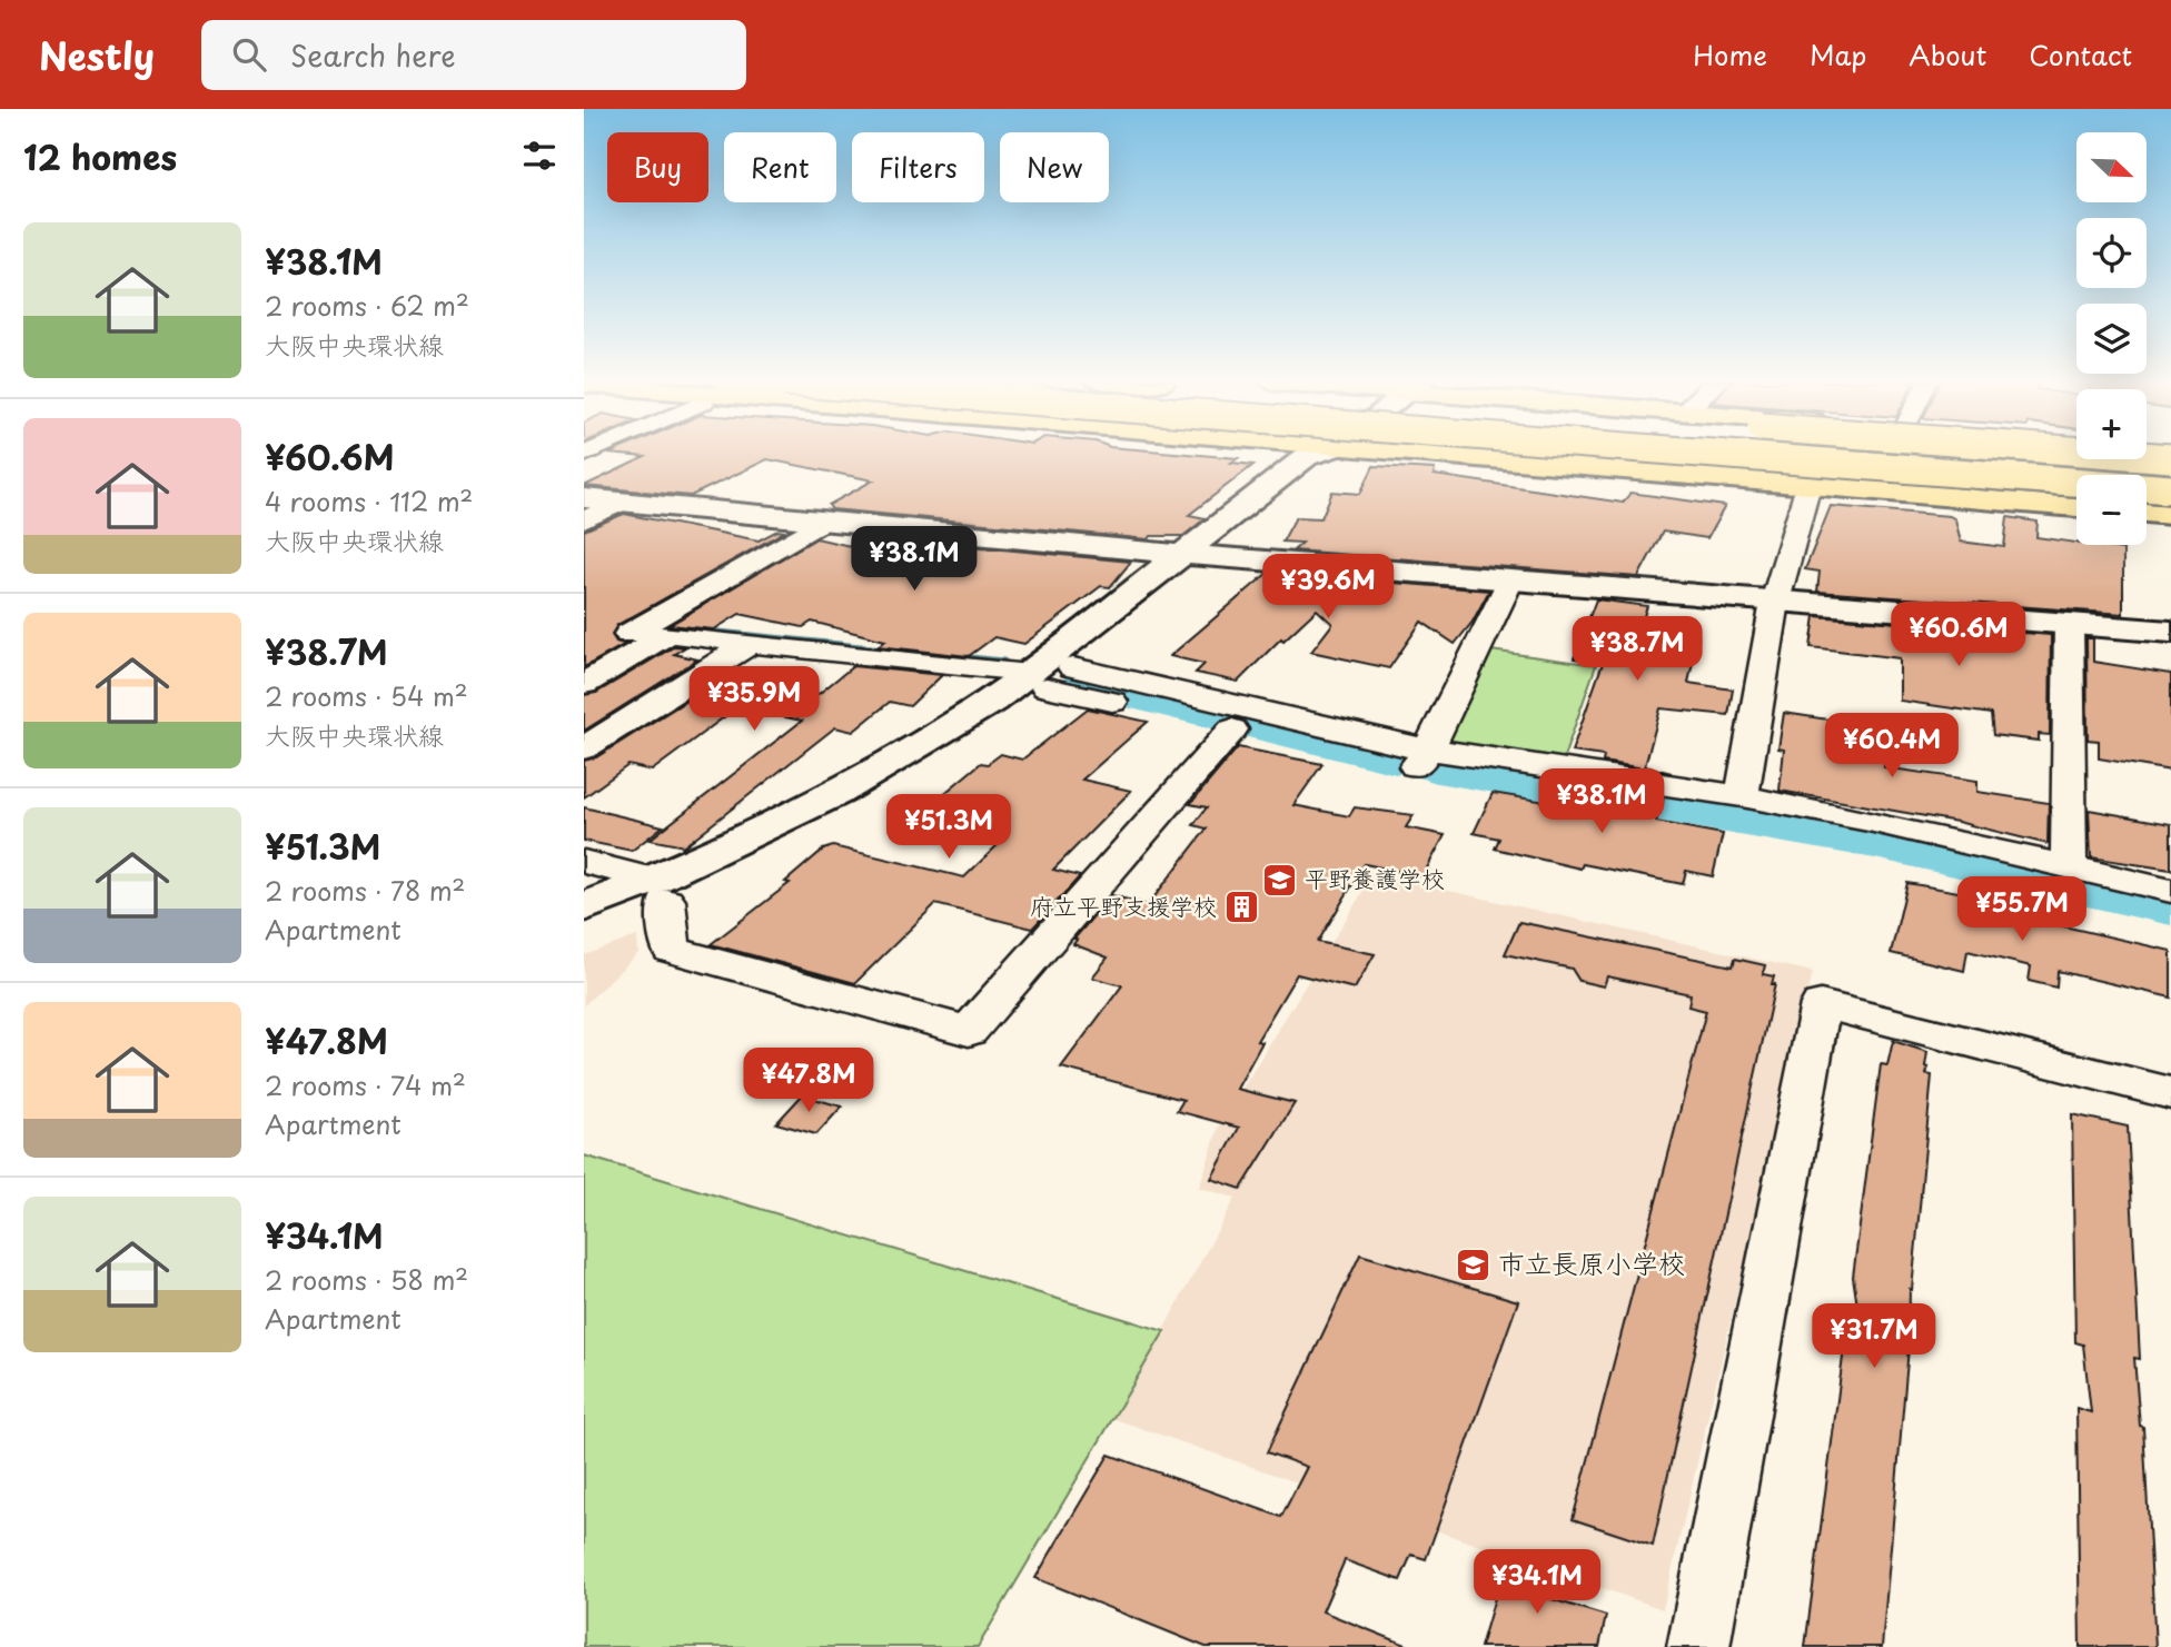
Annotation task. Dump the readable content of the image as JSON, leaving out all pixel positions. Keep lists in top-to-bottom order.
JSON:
{
  "places": {
    "school or university": ["平野養護学校", "市立長原小学校"],
    "building": ["府立平野支援学校"]
  },
  "north": "bottom right",
  "page": {
    "header": "Nestly",
    "search": "Search here",
    "nav": [
      "Home",
      "Map",
      "About",
      "Contact"
    ],
    "heading": "12 homes",
    "map_buttons": ["+", "−"],
    "chip": [
      "Buy",
      "Rent",
      "Filters",
      "New"
    ],
    "list": [
      {
        "name": "¥38.1M",
        "note": "2 rooms · 62 m² · 大阪中央環状線"
      },
      {
        "name": "¥60.6M",
        "note": "4 rooms · 112 m² · 大阪中央環状線"
      },
      {
        "name": "¥38.7M",
        "note": "2 rooms · 54 m² · 大阪中央環状線"
      },
      {
        "name": "¥51.3M",
        "note": "2 rooms · 78 m² · Apartment"
      },
      {
        "name": "¥47.8M",
        "note": "2 rooms · 74 m² · Apartment"
      },
      {
        "name": "¥34.1M",
        "note": "2 rooms · 58 m² · Apartment"
      }
    ],
    "price": [
      "¥38.1M",
      "¥39.6M",
      "¥60.6M",
      "¥38.7M",
      "¥35.9M",
      "¥60.4M",
      "¥38.1M",
      "¥51.3M",
      "¥55.7M",
      "¥47.8M",
      "¥31.7M",
      "¥34.1M"
    ]
  }
}
